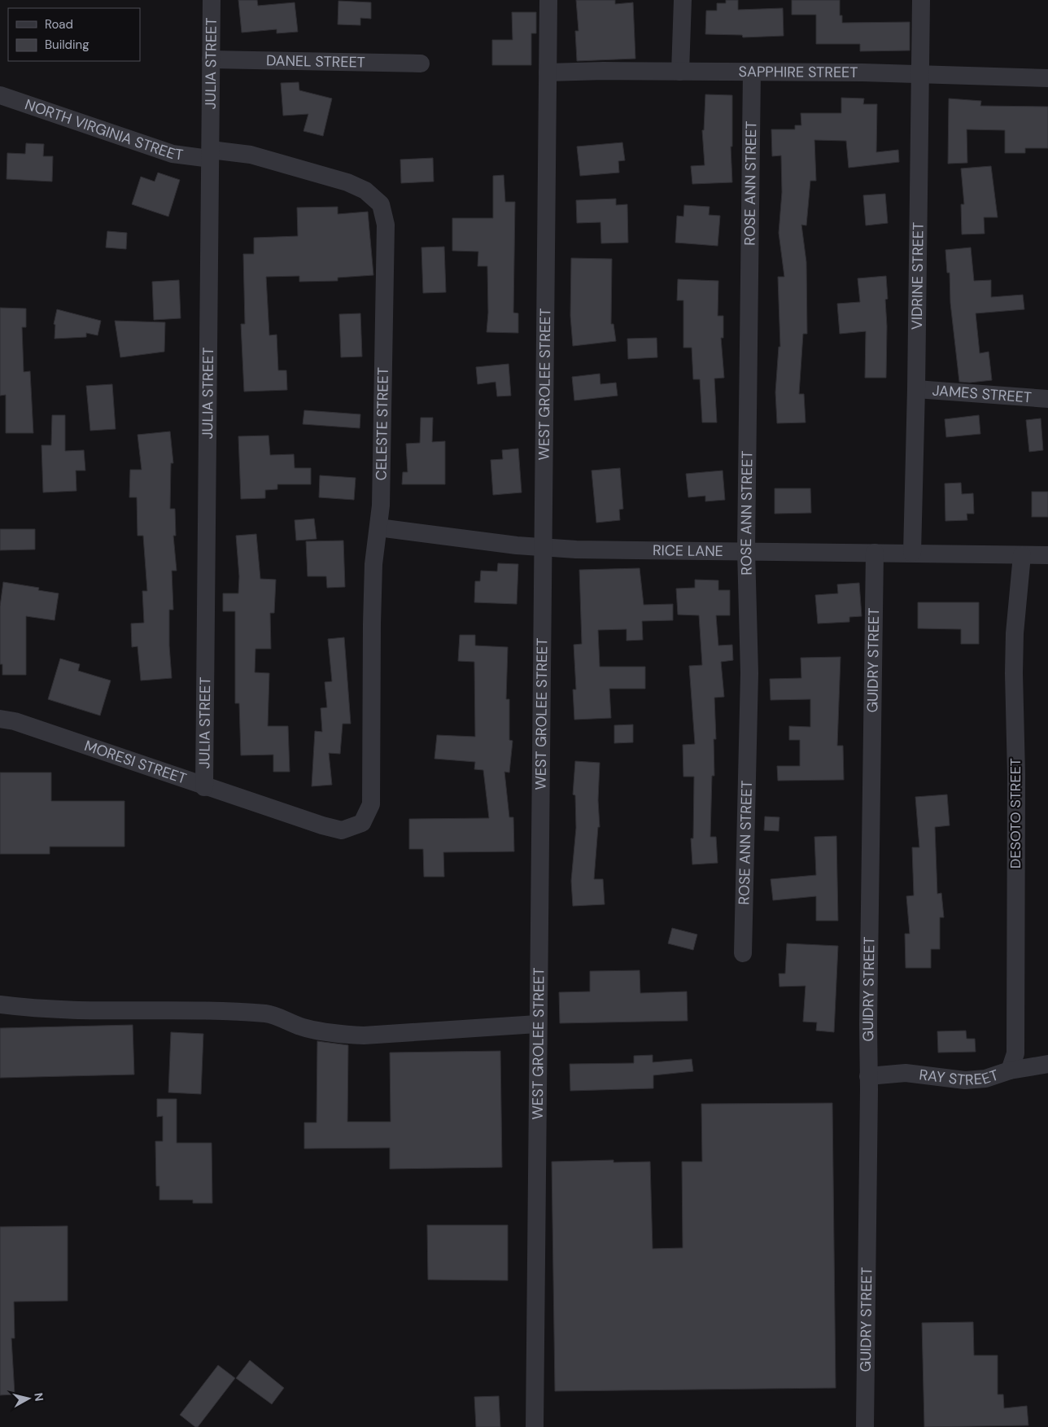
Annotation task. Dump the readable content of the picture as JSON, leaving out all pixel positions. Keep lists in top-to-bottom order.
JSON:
{
  "streets": {
    "street": [
      "DANEL STREET",
      "JULIA STREET",
      "SAPPHIRE STREET",
      "NORTH VIRGINIA STREET",
      "ROSE ANN STREET",
      "VIDRINE STREET",
      "WEST GROLEE STREET",
      "JAMES STREET",
      "CELESTE STREET",
      "RICE LANE",
      "GUIDRY STREET",
      "MORESI STREET",
      "DESOTO STREET",
      "RAY STREET"
    ]
  },
  "crossings": [
    ["DANEL STREET", "JULIA STREET"],
    ["JULIA STREET", "NORTH VIRGINIA STREET"],
    ["JULIA STREET", "CELESTE STREET"],
    ["JULIA STREET", "MORESI STREET"],
    ["SAPPHIRE STREET", "ROSE ANN STREET"],
    ["SAPPHIRE STREET", "VIDRINE STREET"],
    ["SAPPHIRE STREET", "WEST GROLEE STREET"],
    ["NORTH VIRGINIA STREET", "CELESTE STREET"],
    ["ROSE ANN STREET", "RICE LANE"],
    ["VIDRINE STREET", "JAMES STREET"],
    ["VIDRINE STREET", "RICE LANE"],
    ["WEST GROLEE STREET", "RICE LANE"],
    ["CELESTE STREET", "RICE LANE"],
    ["CELESTE STREET", "MORESI STREET"],
    ["RICE LANE", "GUIDRY STREET"],
    ["RICE LANE", "DESOTO STREET"],
    ["GUIDRY STREET", "RAY STREET"],
    ["DESOTO STREET", "RAY STREET"]
  ],
  "legend": ["Road", "Building"],
  "north": "right"
}
